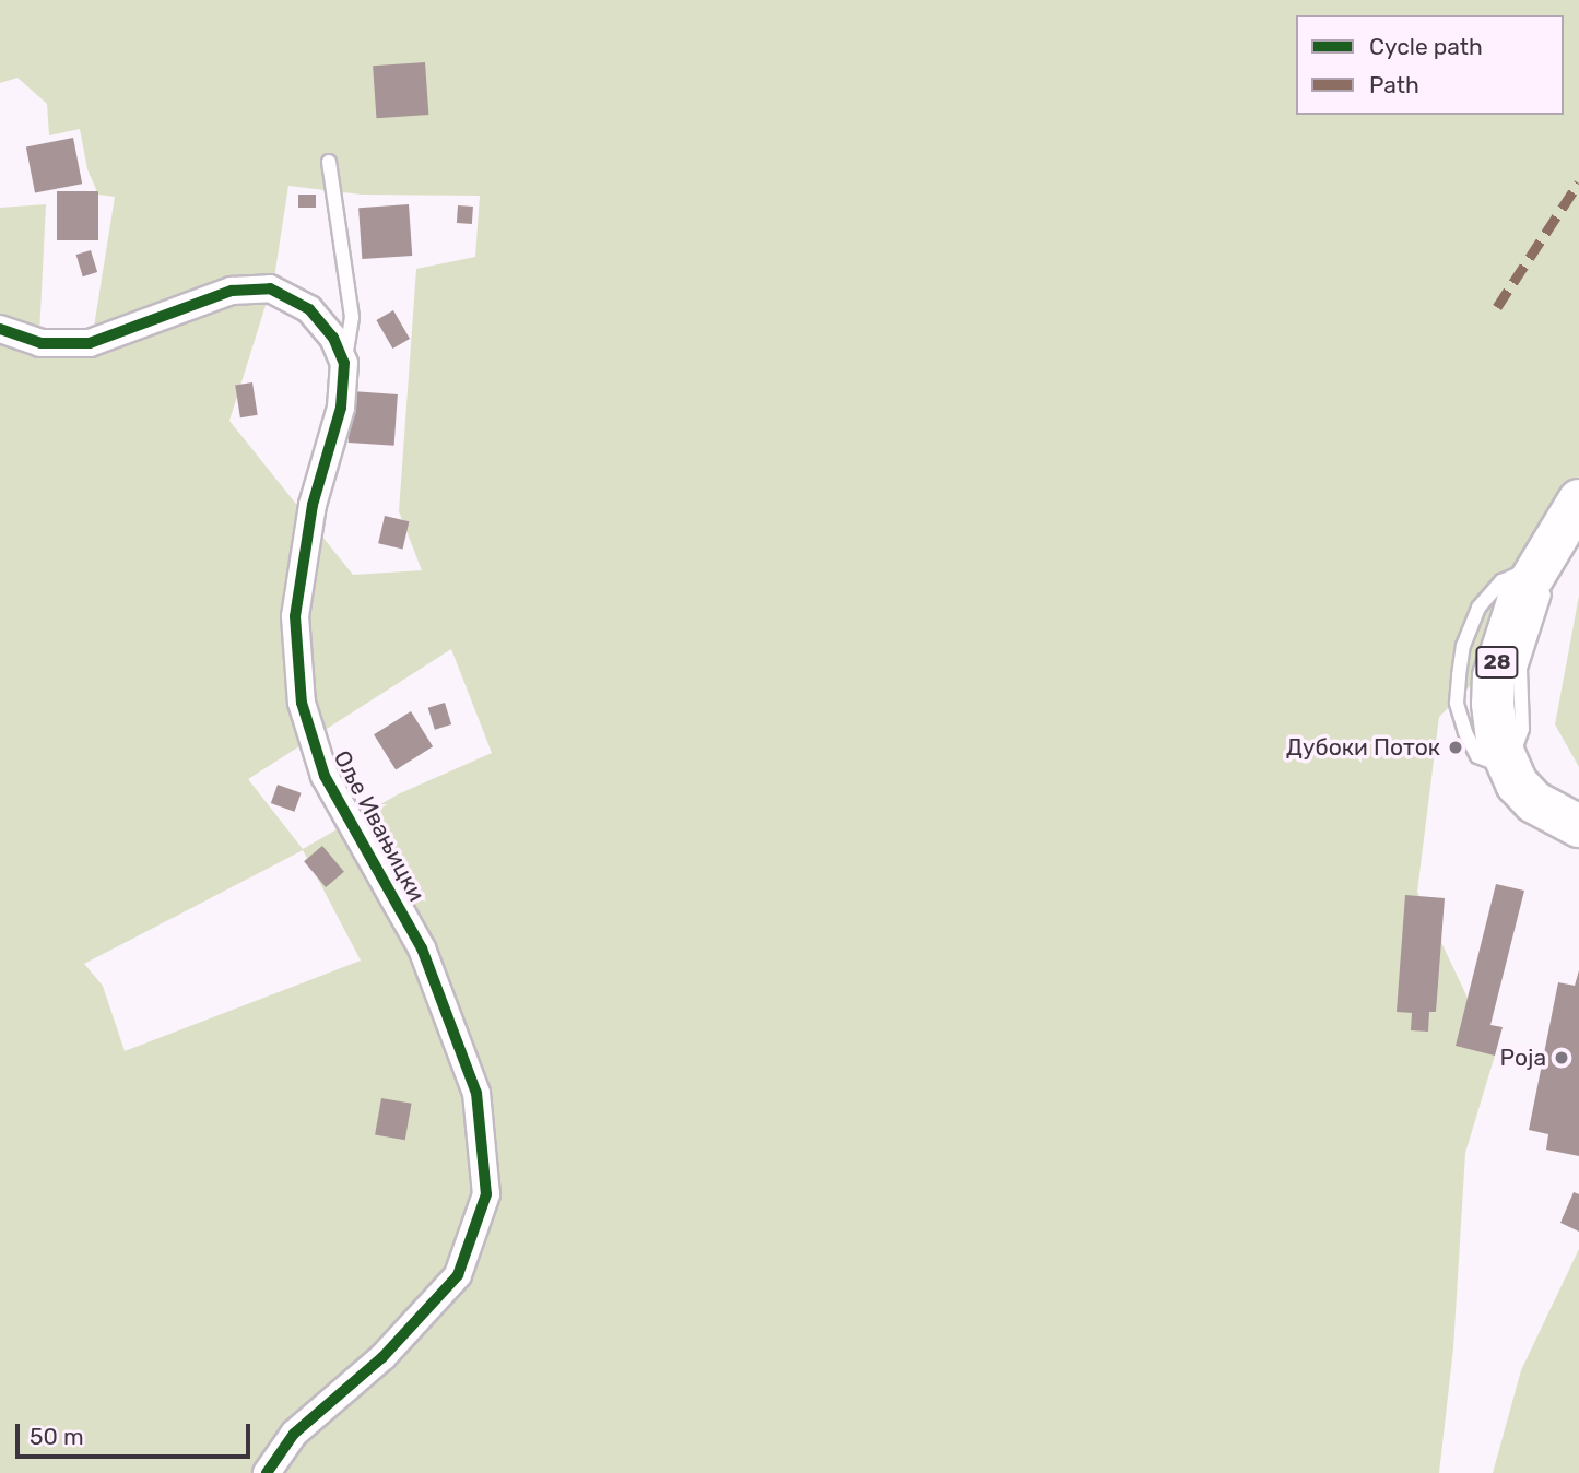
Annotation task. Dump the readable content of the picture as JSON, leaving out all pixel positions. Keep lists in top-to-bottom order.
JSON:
{
  "streets": {
    "main road": ["28"],
    "street": ["Оље Ивањицки"]
  },
  "places": ["Дубоки Поток", "Роја"],
  "legend": ["Cycle path", "Path"],
  "scale_bar": "50 m"
}
